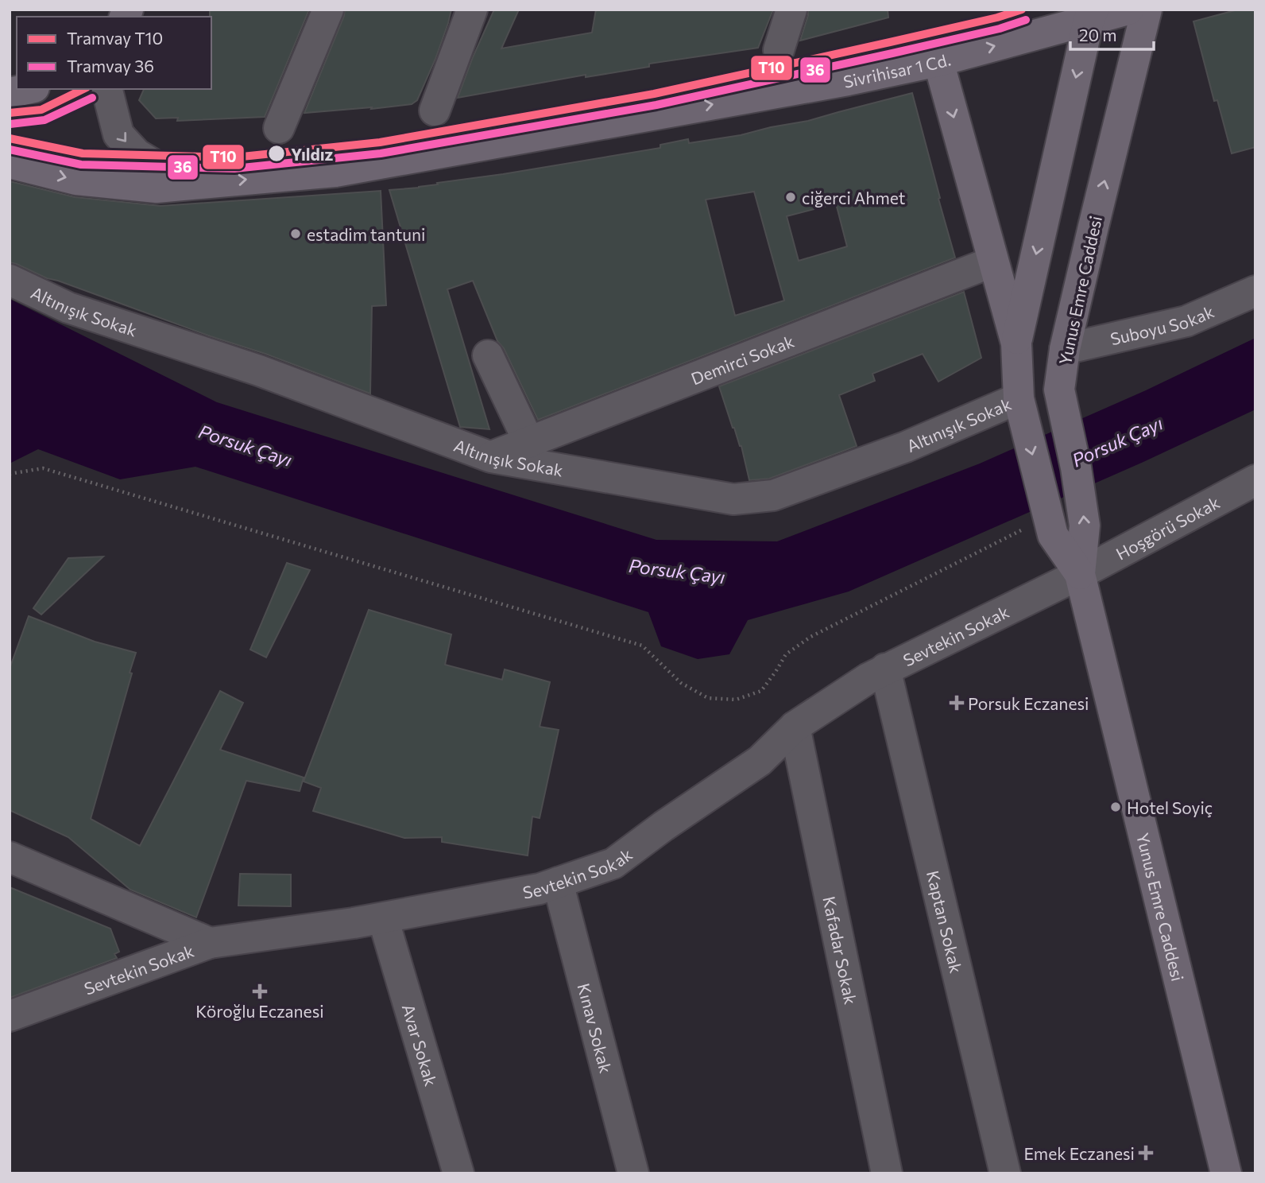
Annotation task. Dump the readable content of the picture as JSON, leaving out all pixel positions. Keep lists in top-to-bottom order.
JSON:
{
  "streets": {
    "main road": ["Sivrihisar 1 Cd.", "Yunus Emre Caddesi"],
    "street": [
      "Altınışık Sokak",
      "Suboyu Sokak",
      "Demirci Sokak",
      "Hoşgörü Sokak",
      "Sevtekin Sokak",
      "Kaptan Sokak",
      "Kafadar Sokak",
      "Kınav Sokak",
      "Avar Sokak"
    ]
  },
  "crossings": [
    ["Sivrihisar 1 Cd.", "Yunus Emre Caddesi"],
    ["Yunus Emre Caddesi", "Altınışık Sokak"],
    ["Yunus Emre Caddesi", "Suboyu Sokak"],
    ["Yunus Emre Caddesi", "Demirci Sokak"],
    ["Yunus Emre Caddesi", "Hoşgörü Sokak"],
    ["Yunus Emre Caddesi", "Sevtekin Sokak"],
    ["Altınışık Sokak", "Demirci Sokak"],
    ["Hoşgörü Sokak", "Sevtekin Sokak"],
    ["Sevtekin Sokak", "Kaptan Sokak"],
    ["Sevtekin Sokak", "Kafadar Sokak"],
    ["Sevtekin Sokak", "Kınav Sokak"],
    ["Sevtekin Sokak", "Avar Sokak"]
  ],
  "one_way": ["Sivrihisar 1 Cd."],
  "water": ["Porsuk Çayı"],
  "places": {
    "other": [
      "Yıldız",
      "ciğerci Ahmet",
      "estadim tantuni",
      "Hotel Soyiç"
    ],
    "health": ["Porsuk Eczanesi", "Köroğlu Eczanesi", "Emek Eczanesi"]
  },
  "lines": ["tram line T10", "tram line 36"],
  "legend": ["Tramvay T10", "Tramvay 36"],
  "scale_bar": "20 m"
}
